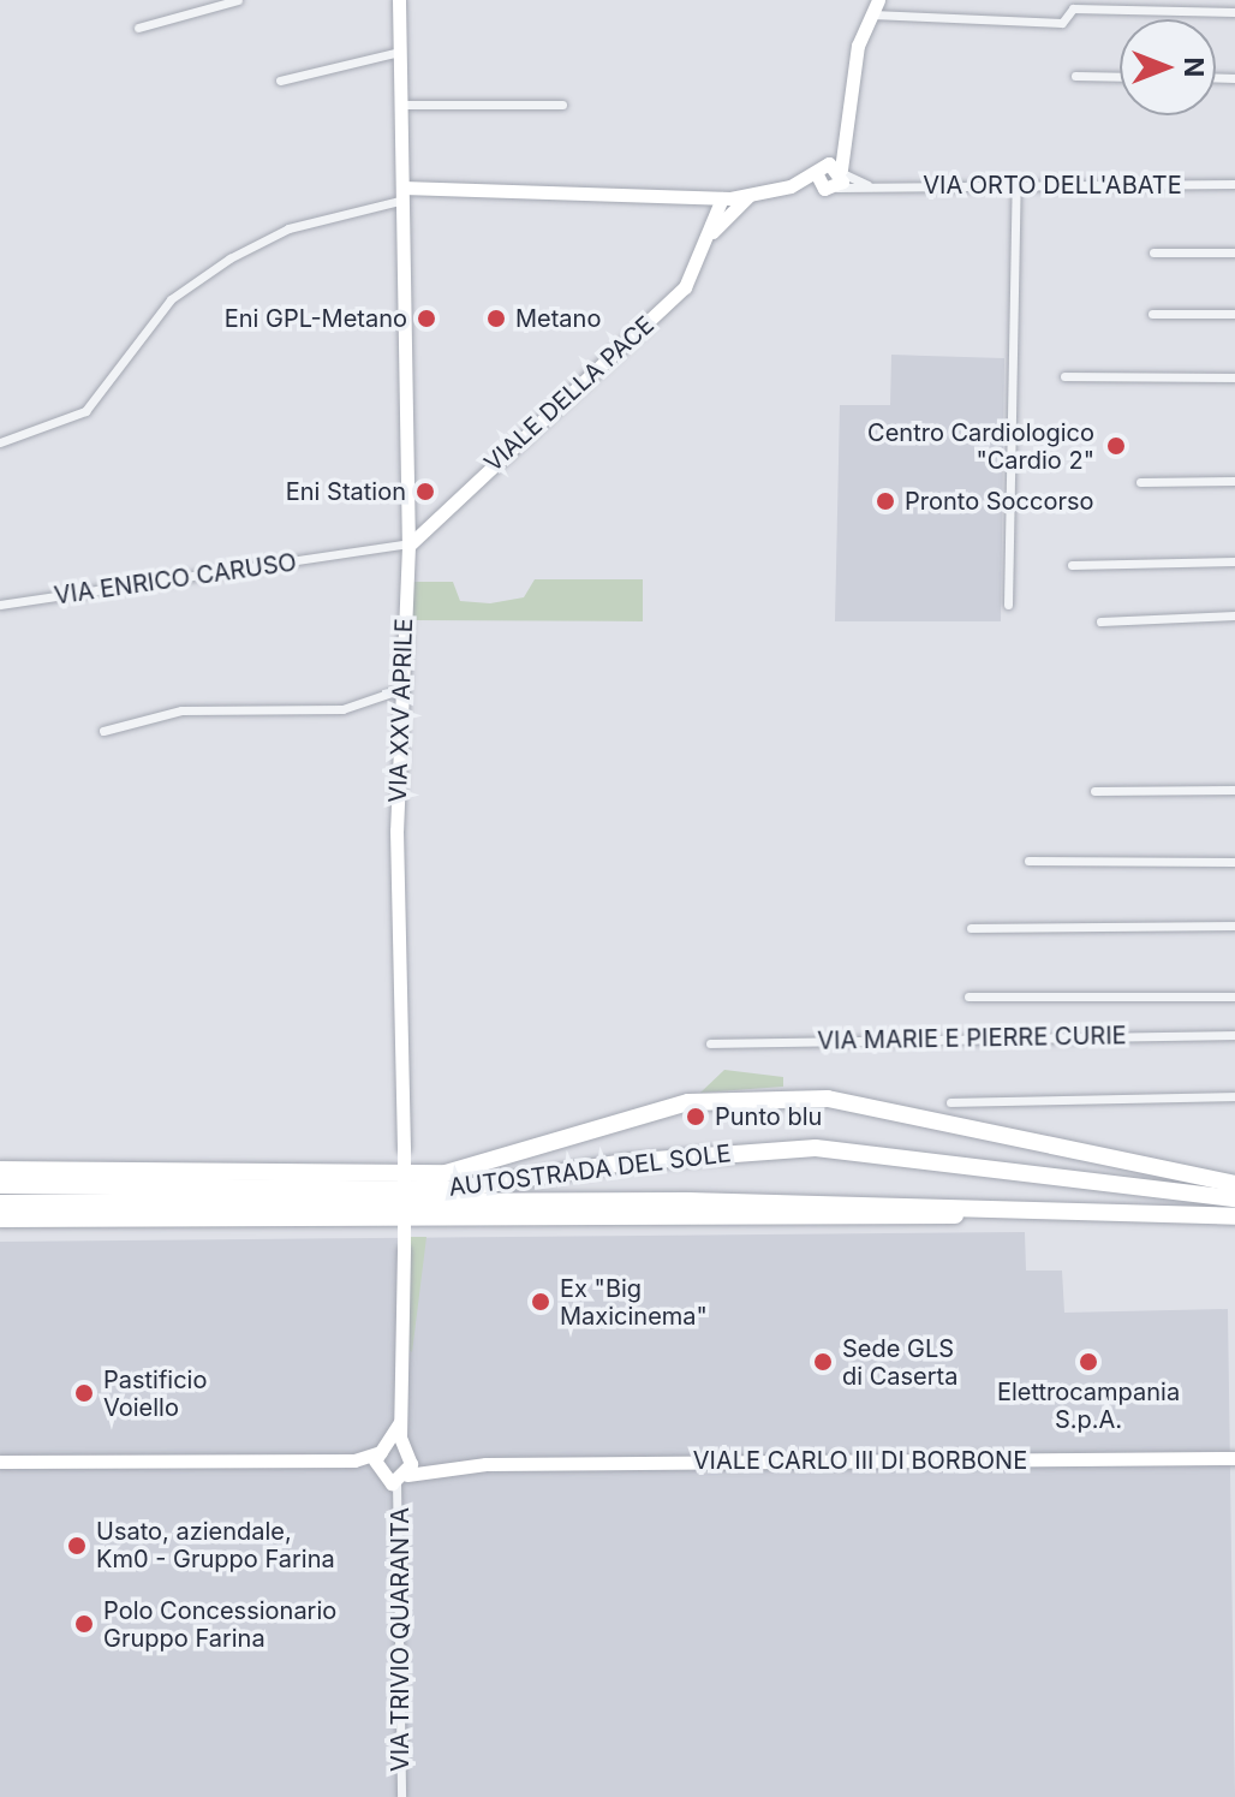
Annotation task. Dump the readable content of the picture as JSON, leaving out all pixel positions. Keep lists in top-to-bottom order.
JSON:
{
  "streets": {
    "highway": ["AUTOSTRADA DEL SOLE"],
    "street": [
      "VIA ORTO DELL'ABATE",
      "VIALE DELLA PACE",
      "VIA ENRICO CARUSO",
      "VIA XXV APRILE",
      "VIA MARIE E PIERRE CURIE",
      "VIALE CARLO III DI BORBONE",
      "VIA TRIVIO QUARANTA"
    ]
  },
  "crossings": [
    ["VIALE DELLA PACE", "VIA ENRICO CARUSO"],
    ["VIALE DELLA PACE", "VIA XXV APRILE"],
    ["VIA ENRICO CARUSO", "VIA XXV APRILE"],
    ["VIA XXV APRILE", "VIALE CARLO III DI BORBONE"],
    ["VIALE CARLO III DI BORBONE", "VIA TRIVIO QUARANTA"]
  ],
  "places": [
    "Eni GPL-Metano",
    "Metano",
    "Centro Cardiologico \"Cardio 2\"",
    "Eni Station",
    "Pronto Soccorso",
    "Punto blu",
    "Ex \"Big Maxicinema\"",
    "Sede GLS di Caserta",
    "Elettrocampania S.p.A.",
    "Pastificio Voiello",
    "Usato, aziendale, Km0 - Gruppo Farina",
    "Polo Concessionario Gruppo Farina"
  ],
  "north": "right"
}
